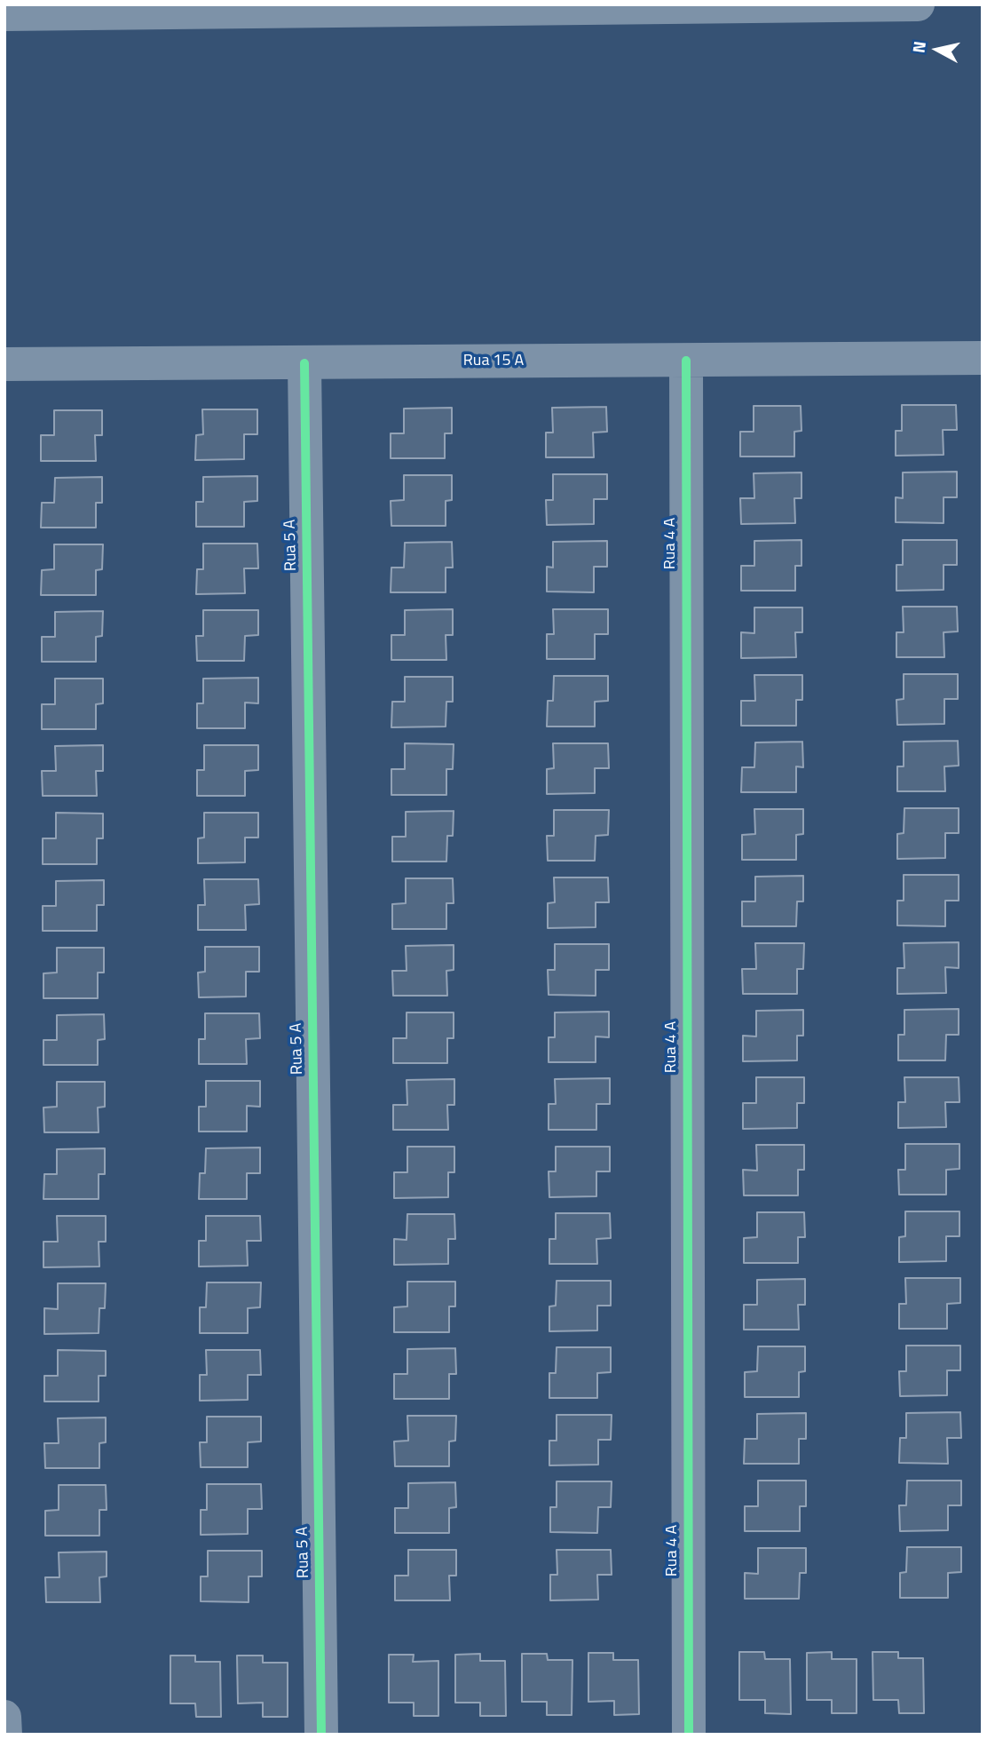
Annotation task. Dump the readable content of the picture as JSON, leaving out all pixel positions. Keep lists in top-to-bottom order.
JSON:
{
  "streets": {
    "street": ["Rua 15 A", "Rua 4 A", "Rua 5 A"]
  },
  "crossings": [
    ["Rua 15 A", "Rua 4 A"],
    ["Rua 15 A", "Rua 5 A"]
  ],
  "north": "left"
}
